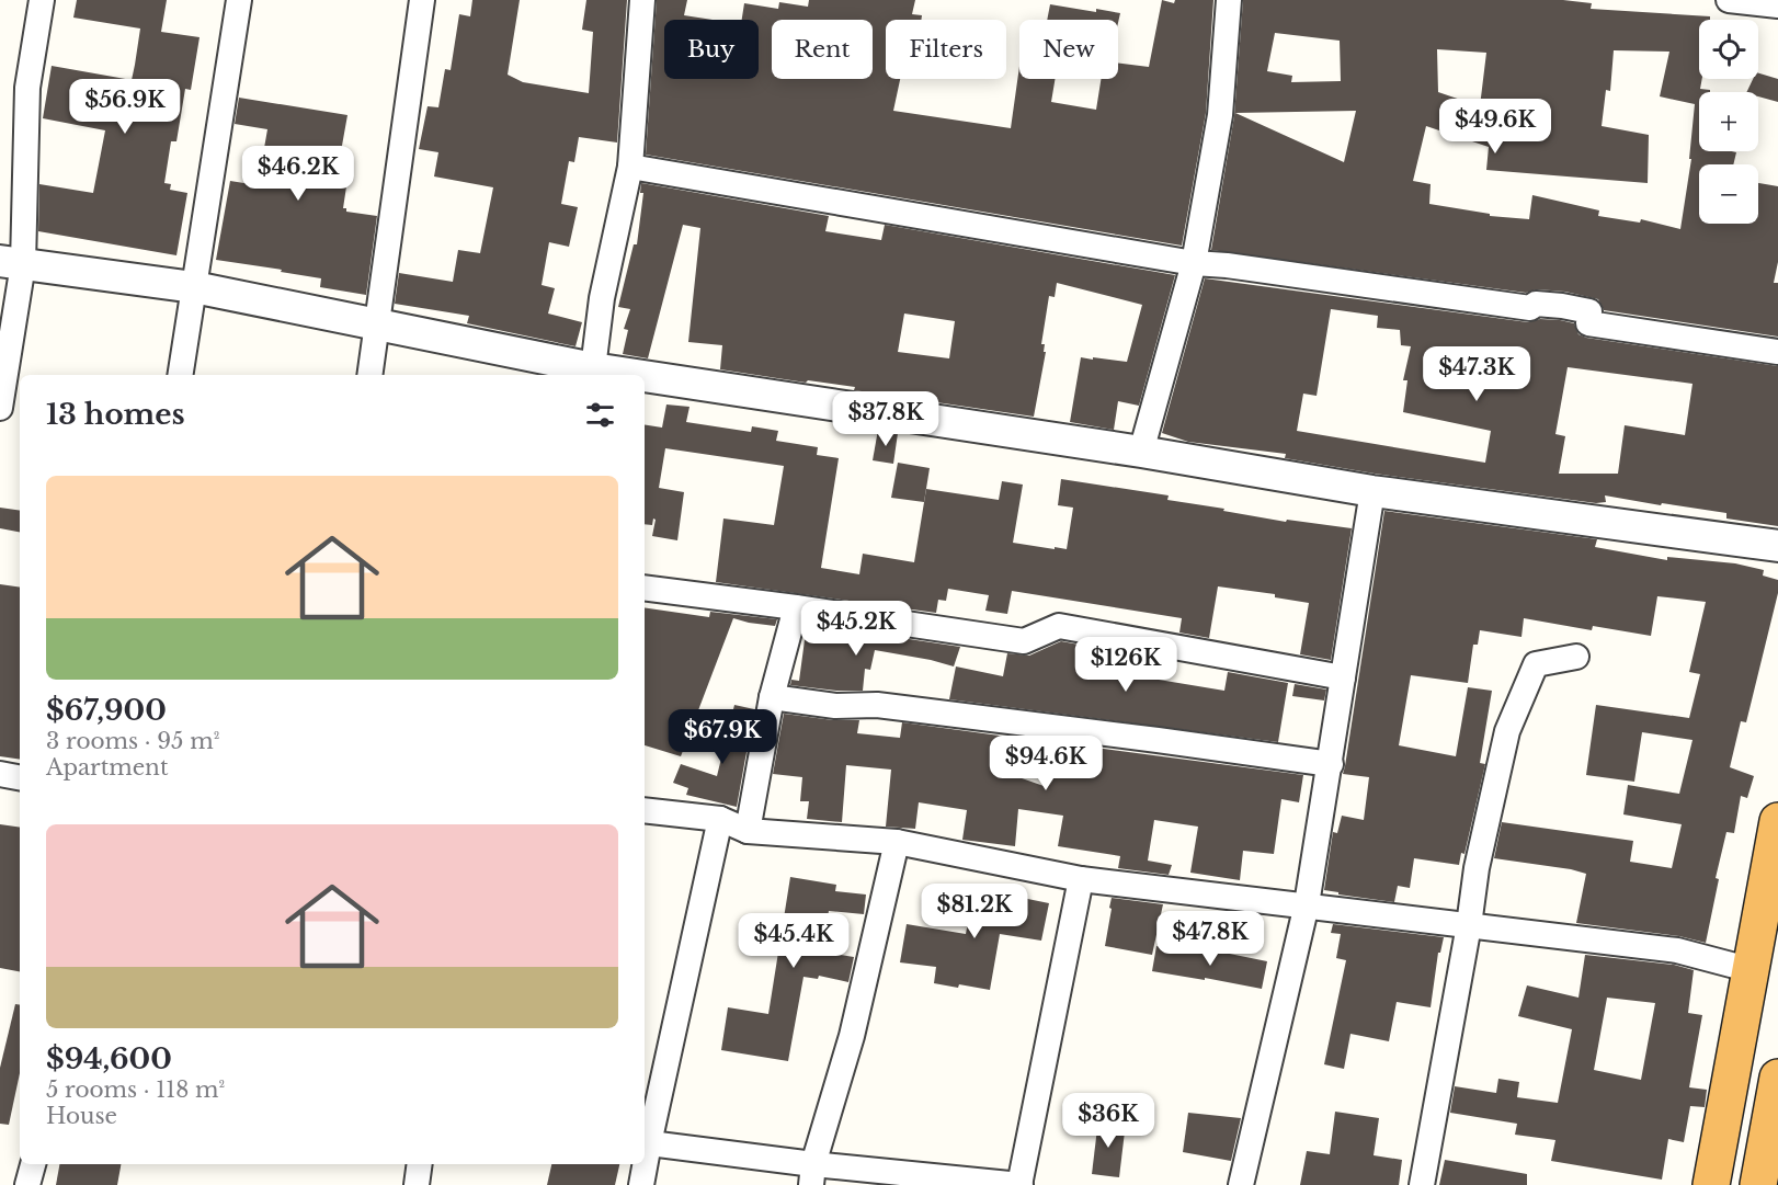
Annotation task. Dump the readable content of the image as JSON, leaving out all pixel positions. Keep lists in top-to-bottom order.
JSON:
{
  "page": {
    "map_buttons": ["+", "−"],
    "chip": [
      "Buy",
      "Rent",
      "Filters",
      "New"
    ],
    "price": [
      "$56.9K",
      "$49.6K",
      "$46.2K",
      "$47.3K",
      "$37.8K",
      "$45.2K",
      "$126K",
      "$67.9K",
      "$94.6K",
      "$81.2K",
      "$47.8K",
      "$45.4K",
      "$36K"
    ],
    "heading": "13 homes",
    "list": [
      {
        "name": "$67,900",
        "note": "3 rooms · 95 m² · Apartment"
      },
      {
        "name": "$94,600",
        "note": "5 rooms · 118 m² · House"
      }
    ]
  }
}
